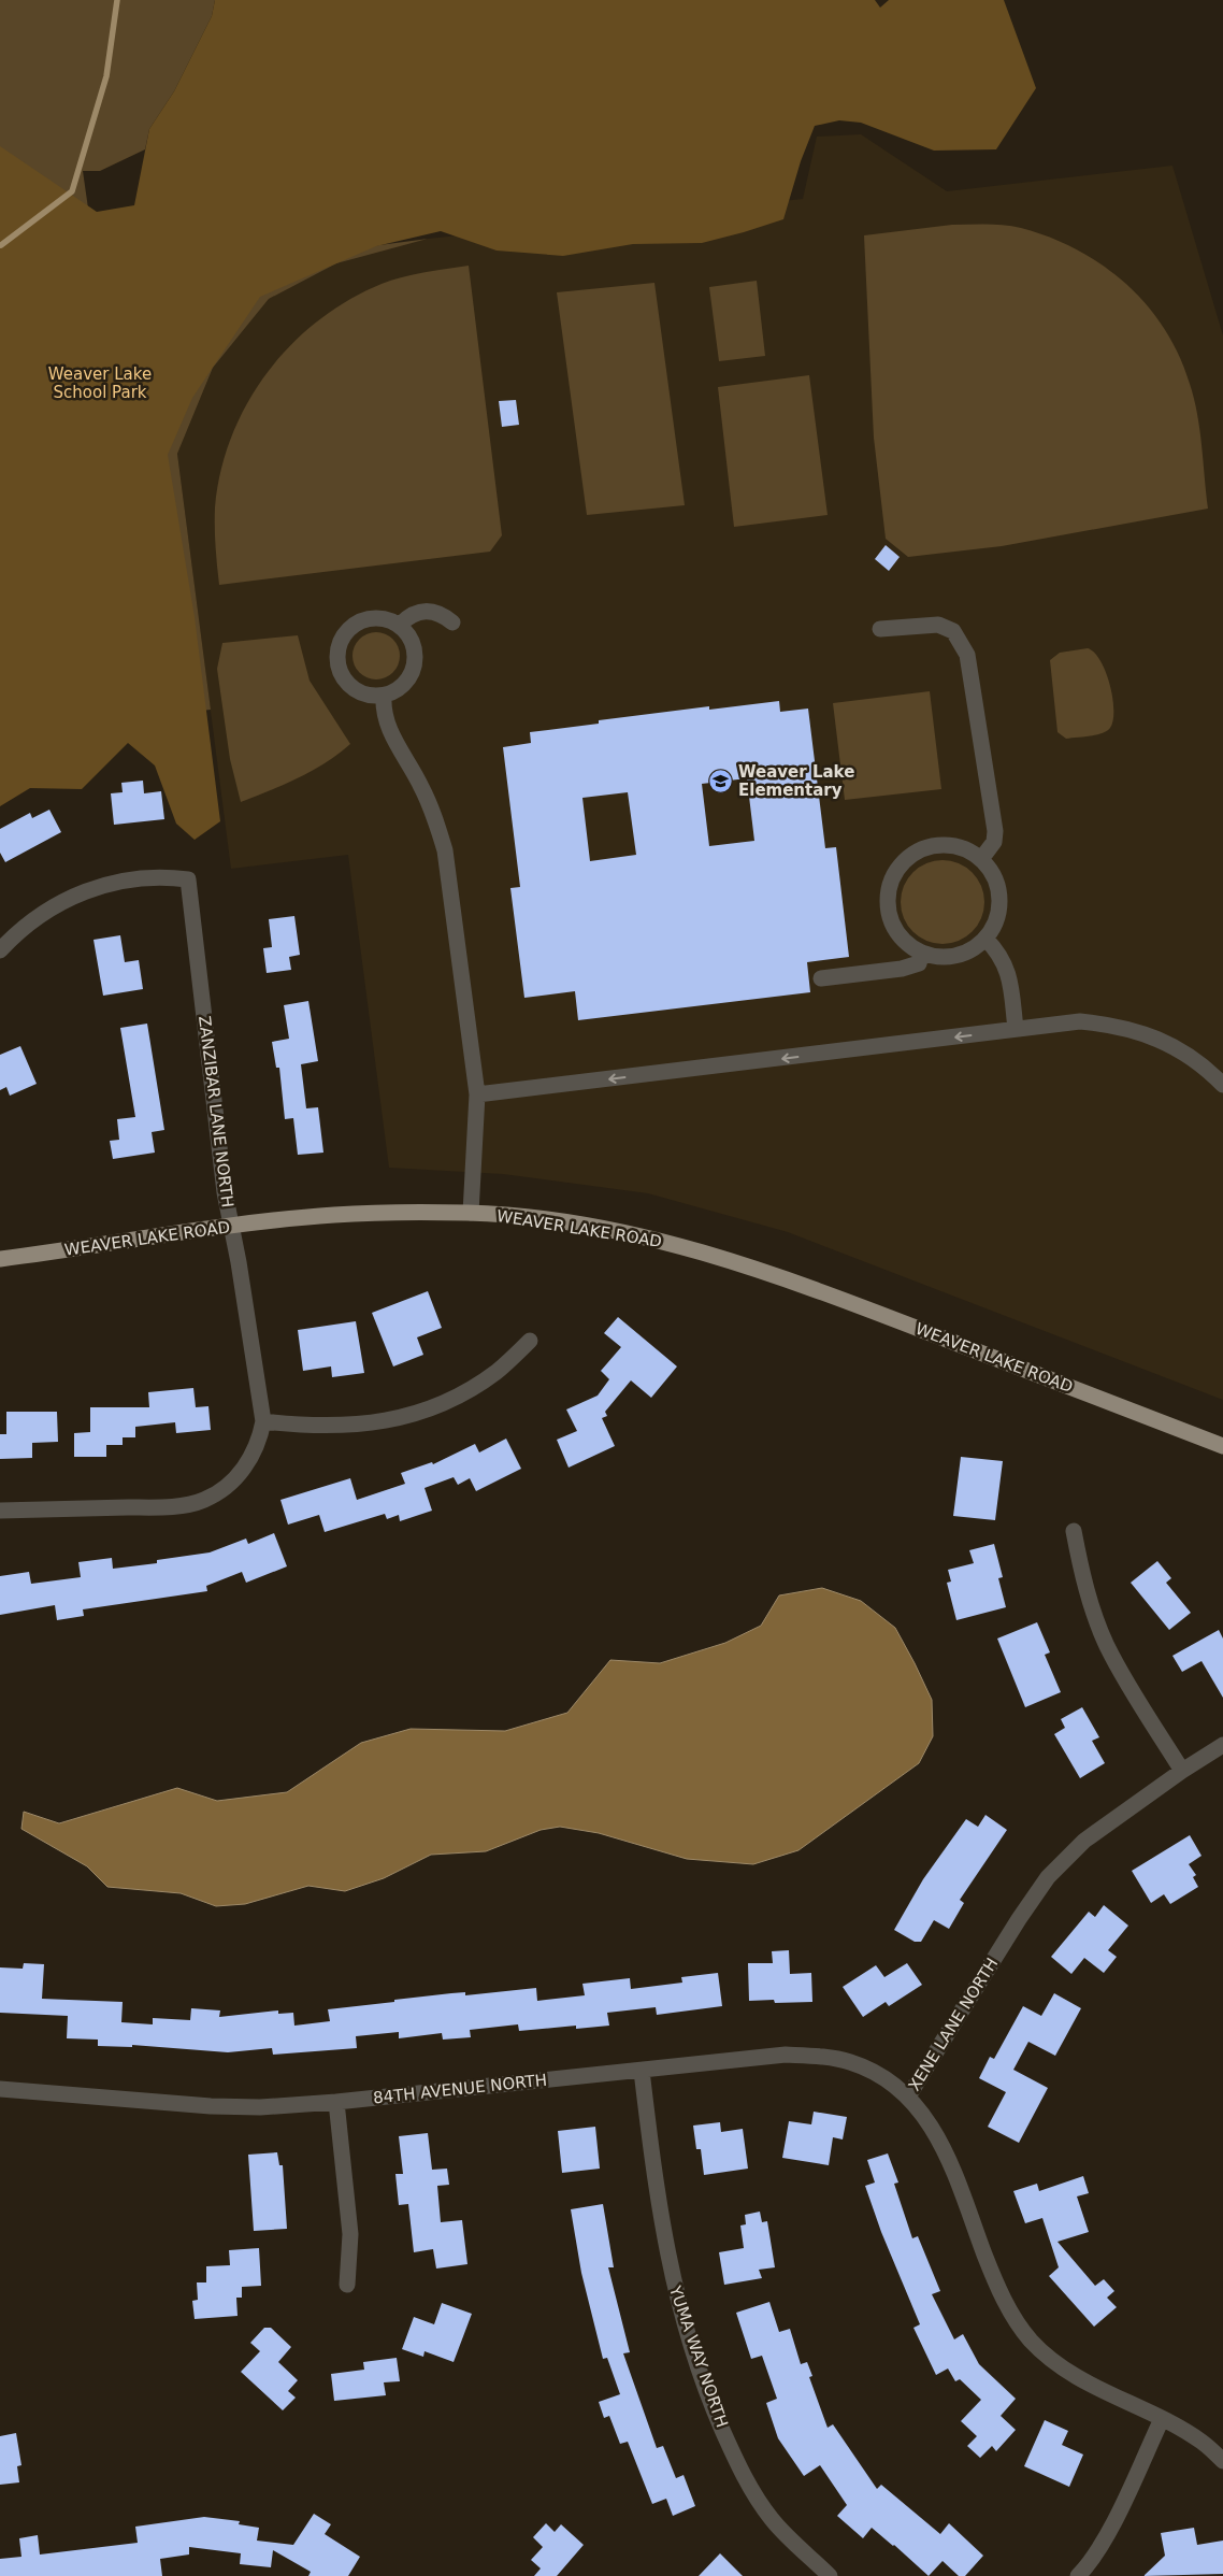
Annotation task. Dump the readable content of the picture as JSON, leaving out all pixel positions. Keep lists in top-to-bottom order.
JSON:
{
  "streets": {
    "main road": ["WEAVER LAKE ROAD"],
    "street": [
      "ZANZIBAR LANE NORTH",
      "XENE LANE NORTH",
      "84TH AVENUE NORTH",
      "YUMA WAY NORTH"
    ]
  },
  "crossings": [
    ["ZANZIBAR LANE NORTH", "WEAVER LAKE ROAD"],
    ["XENE LANE NORTH", "84TH AVENUE NORTH"],
    ["84TH AVENUE NORTH", "YUMA WAY NORTH"]
  ],
  "parks": ["Weaver Lake School Park"],
  "places": {
    "school or university": ["Weaver Lake Elementary"]
  }
}
